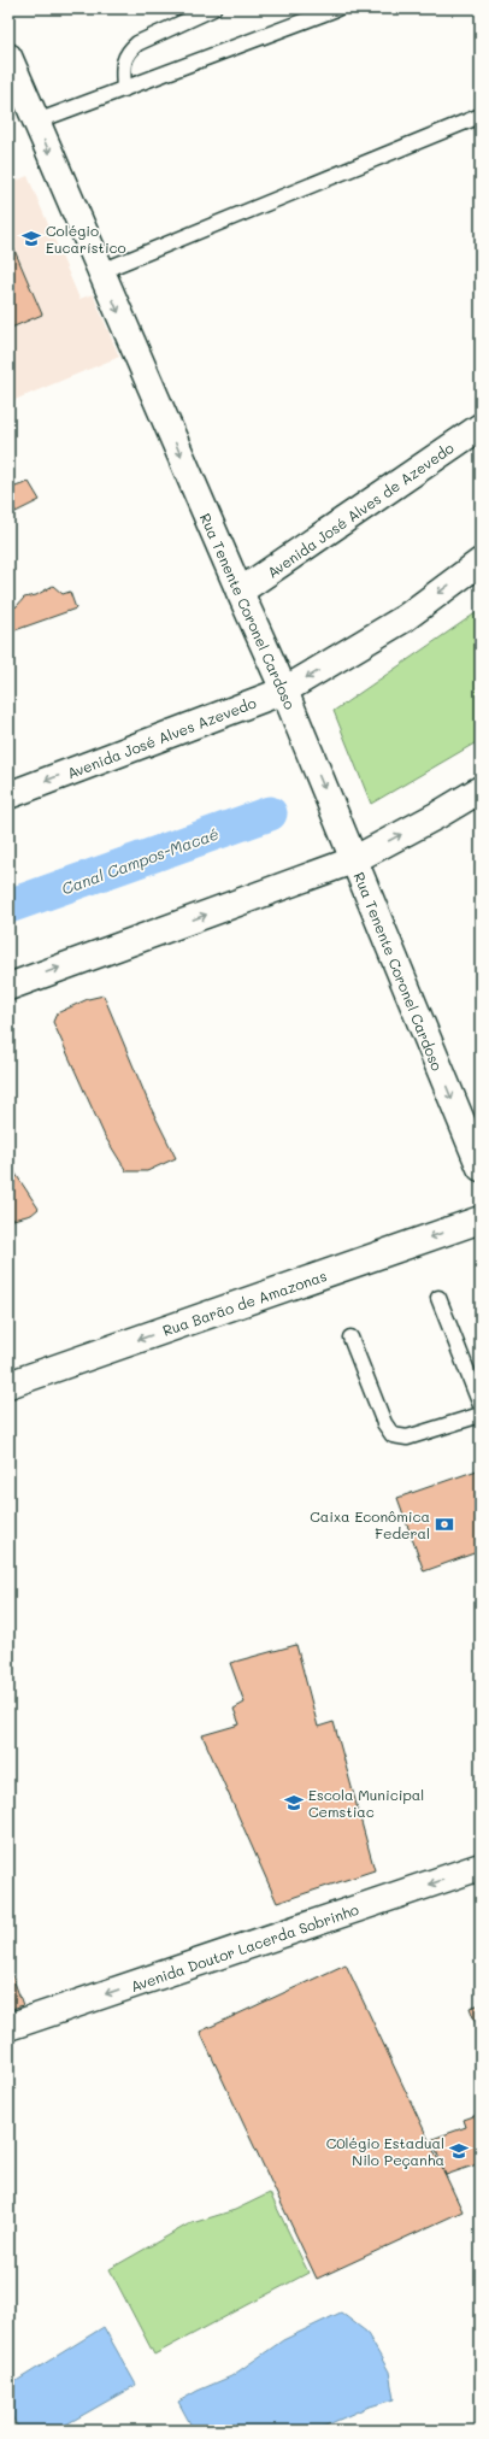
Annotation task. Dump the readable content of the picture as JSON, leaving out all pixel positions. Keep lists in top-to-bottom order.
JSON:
{
  "streets": {
    "main road": [
      "Avenida José Alves de Azevedo",
      "Rua Tenente Coronel Cardoso",
      "Avenida José Alves Azevedo",
      "Rua Barão de Amazonas",
      "Avenida Doutor Lacerda Sobrinho"
    ]
  },
  "crossings": [
    ["Avenida José Alves de Azevedo", "Rua Tenente Coronel Cardoso"],
    ["Rua Tenente Coronel Cardoso", "Avenida José Alves Azevedo"]
  ],
  "one_way": ["Rua Tenente Coronel Cardoso", "Rua Barão de Amazonas", "Avenida Doutor Lacerda Sobrinho"],
  "water": ["Canal Campos-Macaé"],
  "places": {
    "school or university": ["Colégio Eucarístico", "Escola Municipal Cemstiac", "C0légio Estadual Nilo Peçanha"],
    "bank": ["Caixa Econômica Federal"]
  }
}
